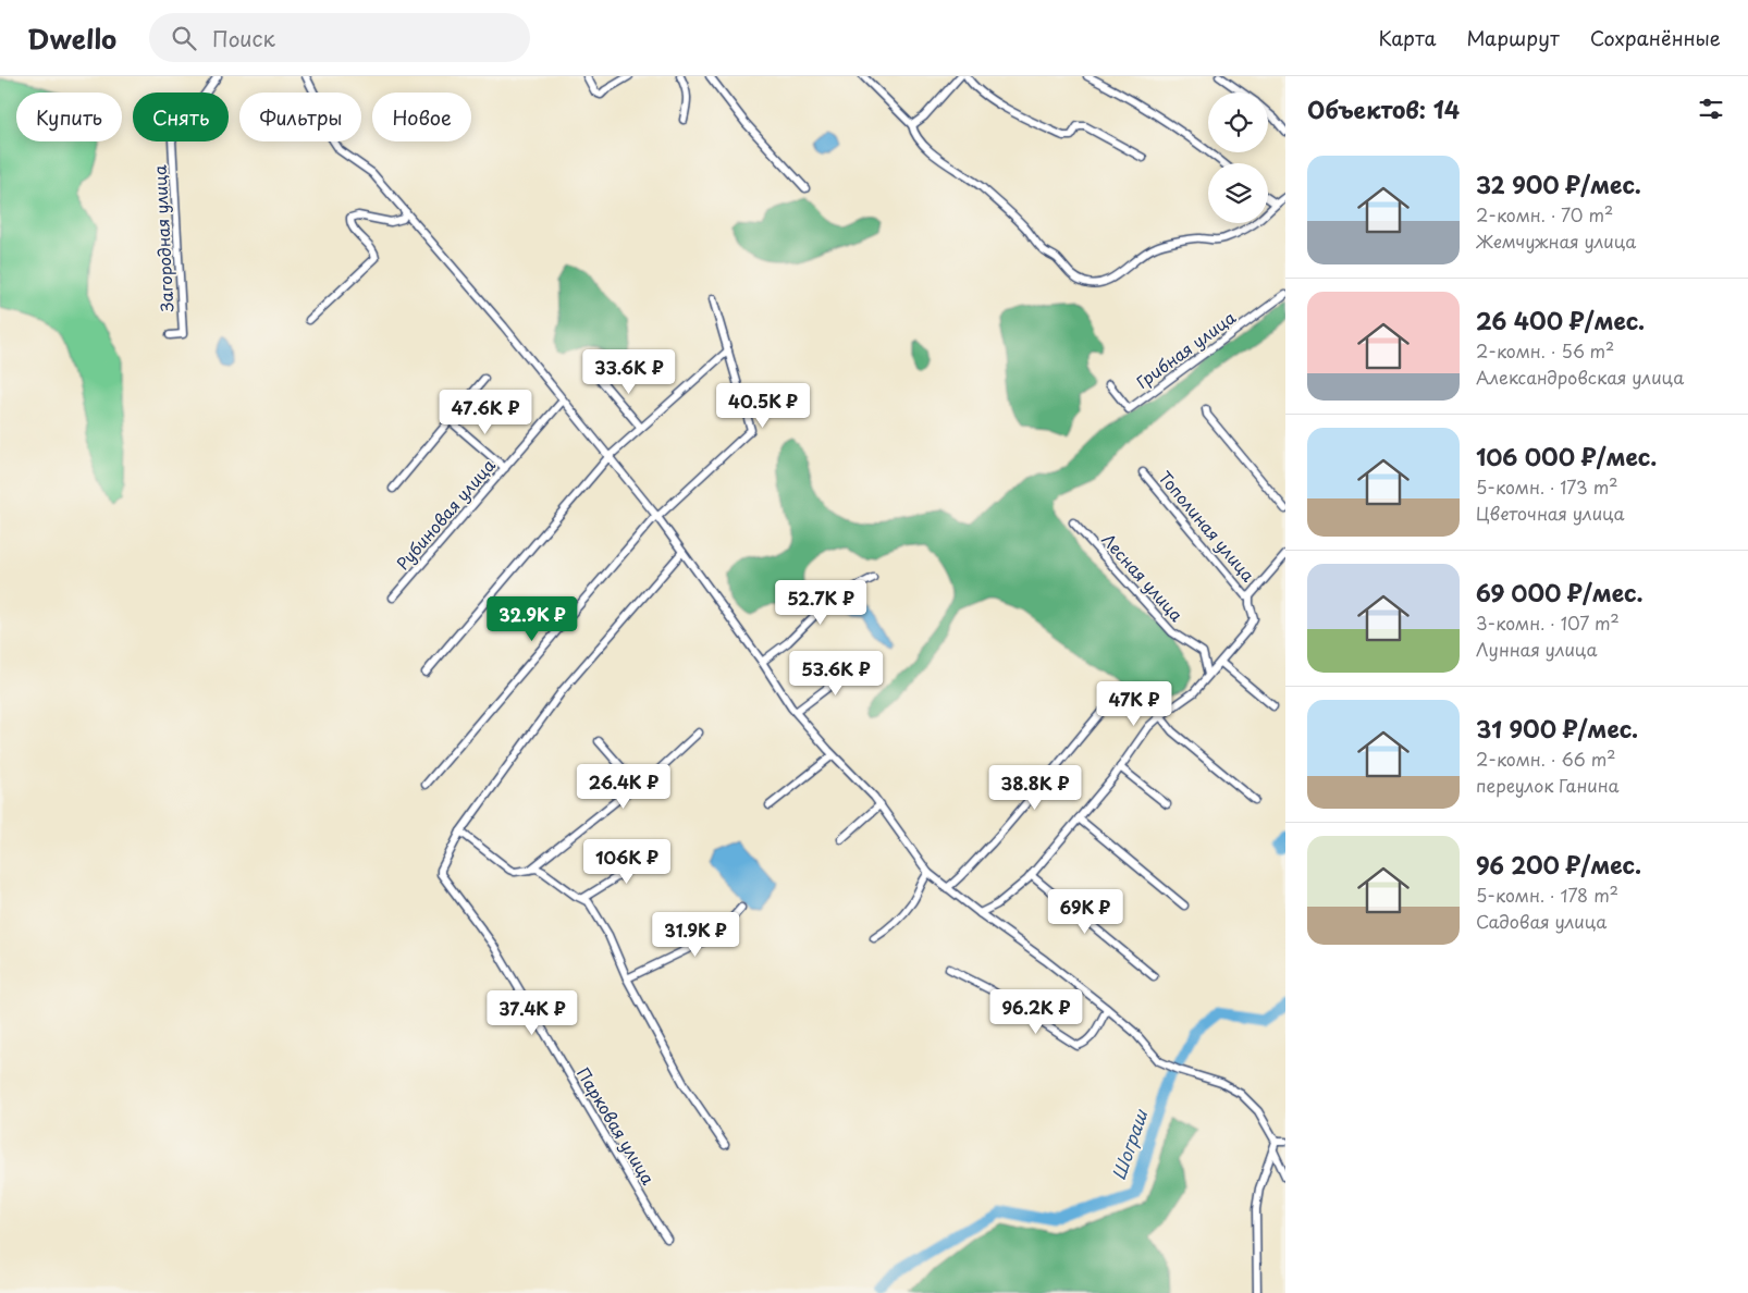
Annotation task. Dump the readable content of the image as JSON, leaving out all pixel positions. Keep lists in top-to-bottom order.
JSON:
{
  "streets": {
    "street": [
      "Загородная улица",
      "Грибная улица",
      "Рубиновая улица",
      "Тополиная улица",
      "Лесная улица",
      "Парковая улица"
    ]
  },
  "water": ["Шограш"],
  "page": {
    "header": "Dwello",
    "search": "Поиск",
    "nav": ["Карта", "Маршрут", "Сохранённые"],
    "heading": "Объектов: 14",
    "chip": [
      "Купить",
      "Снять",
      "Фильтры",
      "Новое"
    ],
    "list": [
      {
        "name": "32 900 ₽/мес.",
        "note": "2-комн. · 70 m² · Жемчужная улица"
      },
      {
        "name": "26 400 ₽/мес.",
        "note": "2-комн. · 56 m² · Александровская улица"
      },
      {
        "name": "106 000 ₽/мес.",
        "note": "5-комн. · 173 m² · Цветочная улица"
      },
      {
        "name": "69 000 ₽/мес.",
        "note": "3-комн. · 107 m² · Лунная улица"
      },
      {
        "name": "31 900 ₽/мес.",
        "note": "2-комн. · 66 m² · переулок Ганина"
      },
      {
        "name": "96 200 ₽/мес.",
        "note": "5-комн. · 178 m² · Садовая улица"
      }
    ],
    "price": [
      "33.6K ₽",
      "40.5K ₽",
      "47.6K ₽",
      "52.7K ₽",
      "32.9K ₽",
      "53.6K ₽",
      "47K ₽",
      "26.4K ₽",
      "38.8K ₽",
      "106K ₽",
      "69K ₽",
      "31.9K ₽",
      "96.2K ₽",
      "37.4K ₽"
    ]
  }
}
